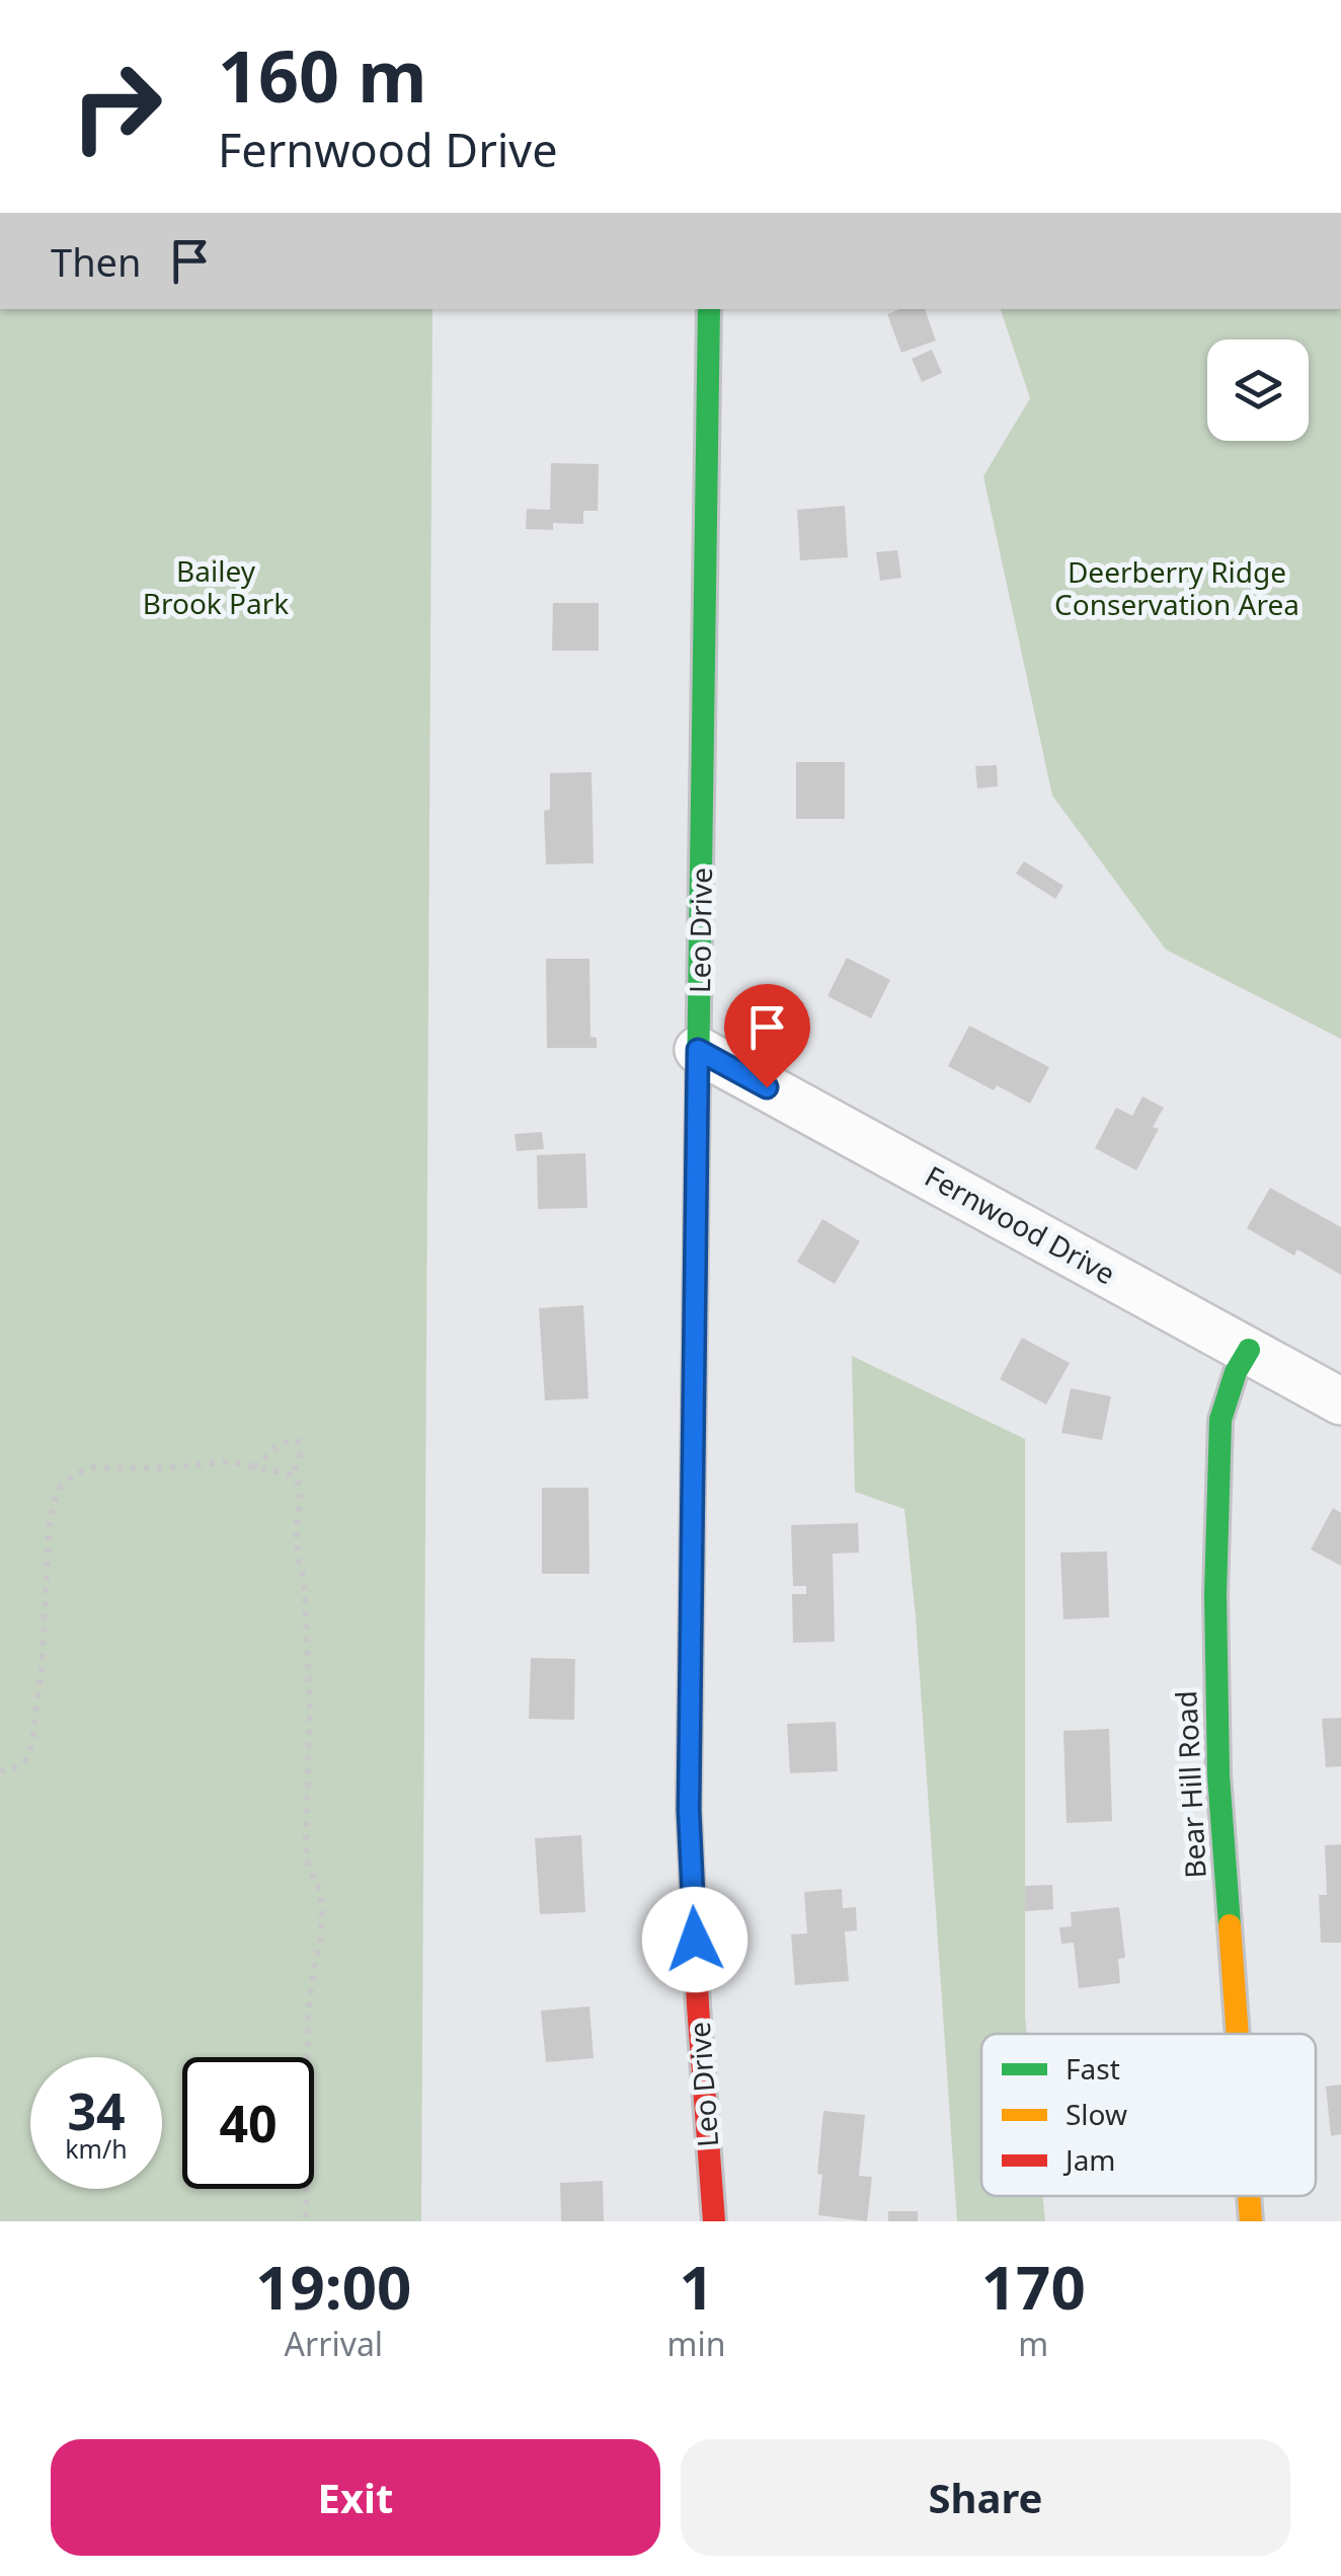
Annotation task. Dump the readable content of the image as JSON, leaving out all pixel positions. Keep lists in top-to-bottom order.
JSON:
{
  "streets": {
    "street": ["Leo Drive", "Fernwood Drive", "Bear Hill Road"]
  },
  "crossings": [
    ["Leo Drive", "Fernwood Drive"],
    ["Fernwood Drive", "Bear Hill Road"]
  ],
  "parks": ["Bailey Brook Park", "Deerberry Ridge Conservation Area"],
  "legend": ["Fast", "Slow", "Jam"],
  "page": {
    "turn": ["160 m", "Fernwood Drive"],
    "then": "Then",
    "speed": "34 km/h",
    "limit": "40",
    "eta": [
      "19:00",
      "Arrival",
      "1",
      "min",
      "170",
      "m"
    ],
    "buttons": ["Exit", "Share"]
  }
}
